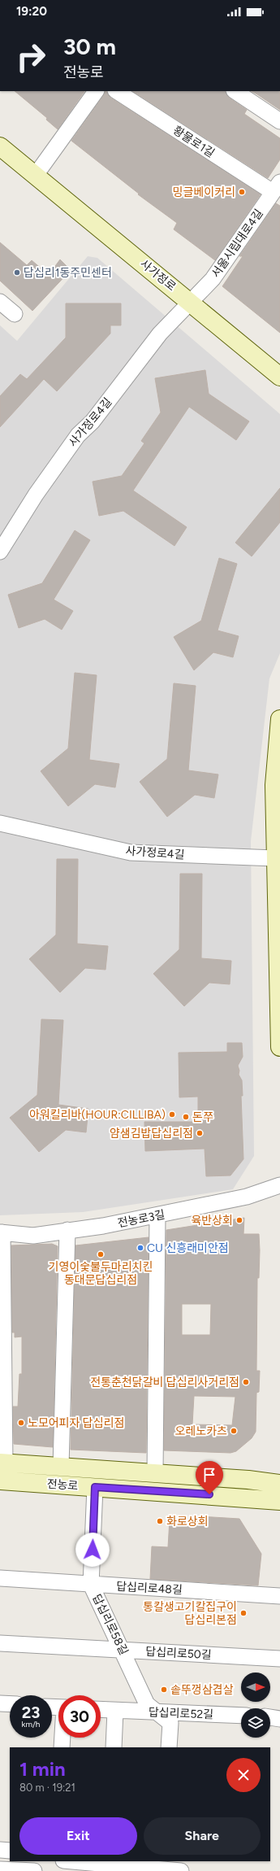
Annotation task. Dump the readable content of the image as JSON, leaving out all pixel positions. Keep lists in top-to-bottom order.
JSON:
{
  "streets": {
    "main road": ["사가정로", "전농로"],
    "street": [
      "황물로1길",
      "서울시립대로4길",
      "사가정로4길",
      "전농로3길",
      "답십리로48길",
      "답십리로58길",
      "답십리로50길",
      "답십리로52길"
    ]
  },
  "crossings": [
    ["황물로1길", "서울시립대로4길"],
    ["서울시립대로4길", "사가정로"],
    ["서울시립대로4길", "사가정로4길"],
    ["사가정로", "사가정로4길"],
    ["전농로3길", "전농로"],
    ["전농로", "답십리로58길"],
    ["답십리로48길", "답십리로58길"],
    ["답십리로58길", "답십리로50길"],
    ["답십리로58길", "답십리로52길"]
  ],
  "places": [
    "밍글베이커리",
    "답십리1동주민센터",
    "아워킬리바(HOUR:CILLIBA)",
    "돈쭈",
    "얌샘김밥답십리점",
    "육반상회",
    "CU 신흥래미안점",
    "기영이숯불두마리치킨 동대문답십리점",
    "전통춘천닭갈비 답십리사거리점",
    "노모어피자 답십리점",
    "오레노카츠",
    "화로상회",
    "통칼생고기칼집구이 답십리본점",
    "솥뚜껑삼겹살"
  ],
  "north": "right",
  "page": {
    "status": "19:20",
    "turn": ["30 m", "전농로"],
    "speed": "23 km/h",
    "limit": "30",
    "heading": ["1 min", "80 m · 19:21"],
    "buttons": ["Exit", "Share"]
  }
}
